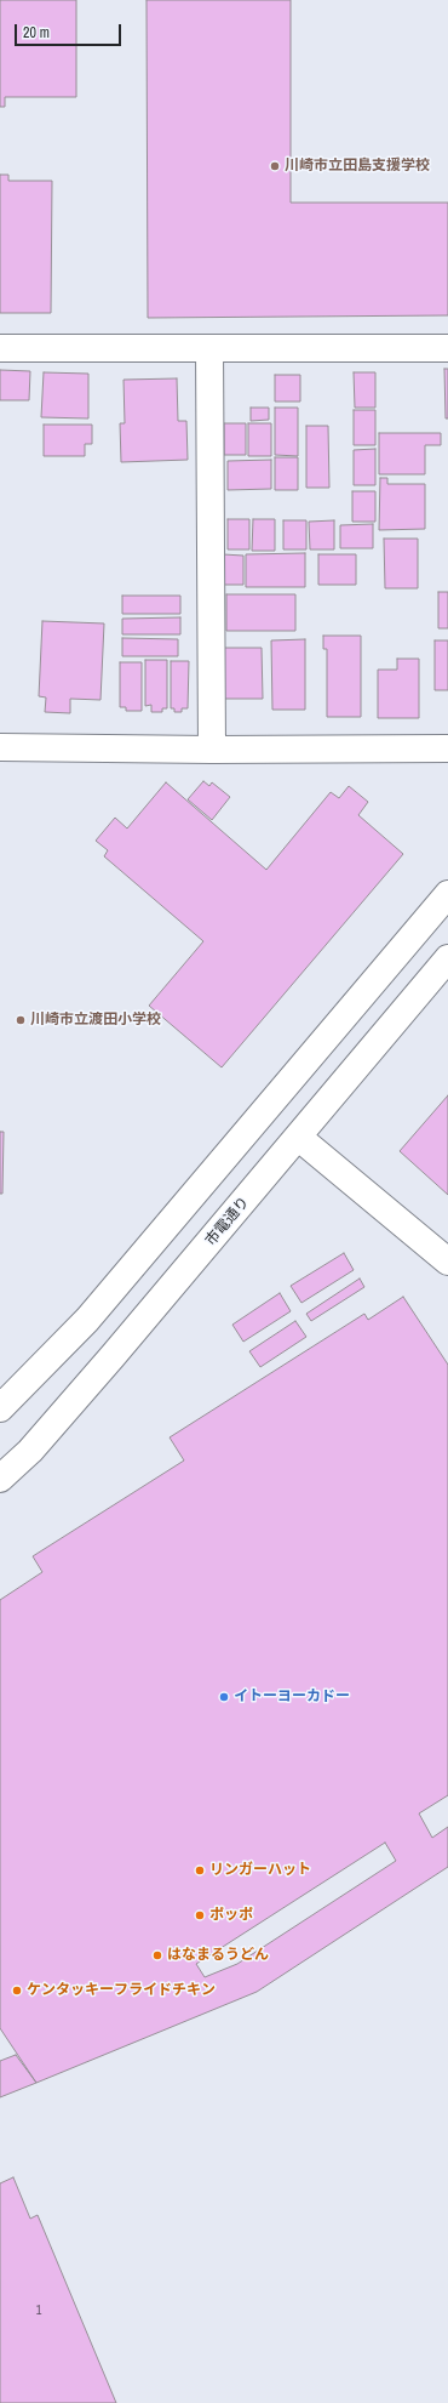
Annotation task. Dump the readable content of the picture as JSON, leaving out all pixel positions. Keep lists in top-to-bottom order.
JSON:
{
  "streets": {
    "street": ["市電通り"]
  },
  "places": [
    "川崎市立田島支援学校",
    "川崎市立渡田小学校",
    "イトーヨーカドー",
    "リンガーハット",
    "ポッポ",
    "はなまるうどん",
    "ケンタッキーフライドチキン"
  ],
  "house_numbers": ["1"],
  "scale_bar": "20 m"
}
